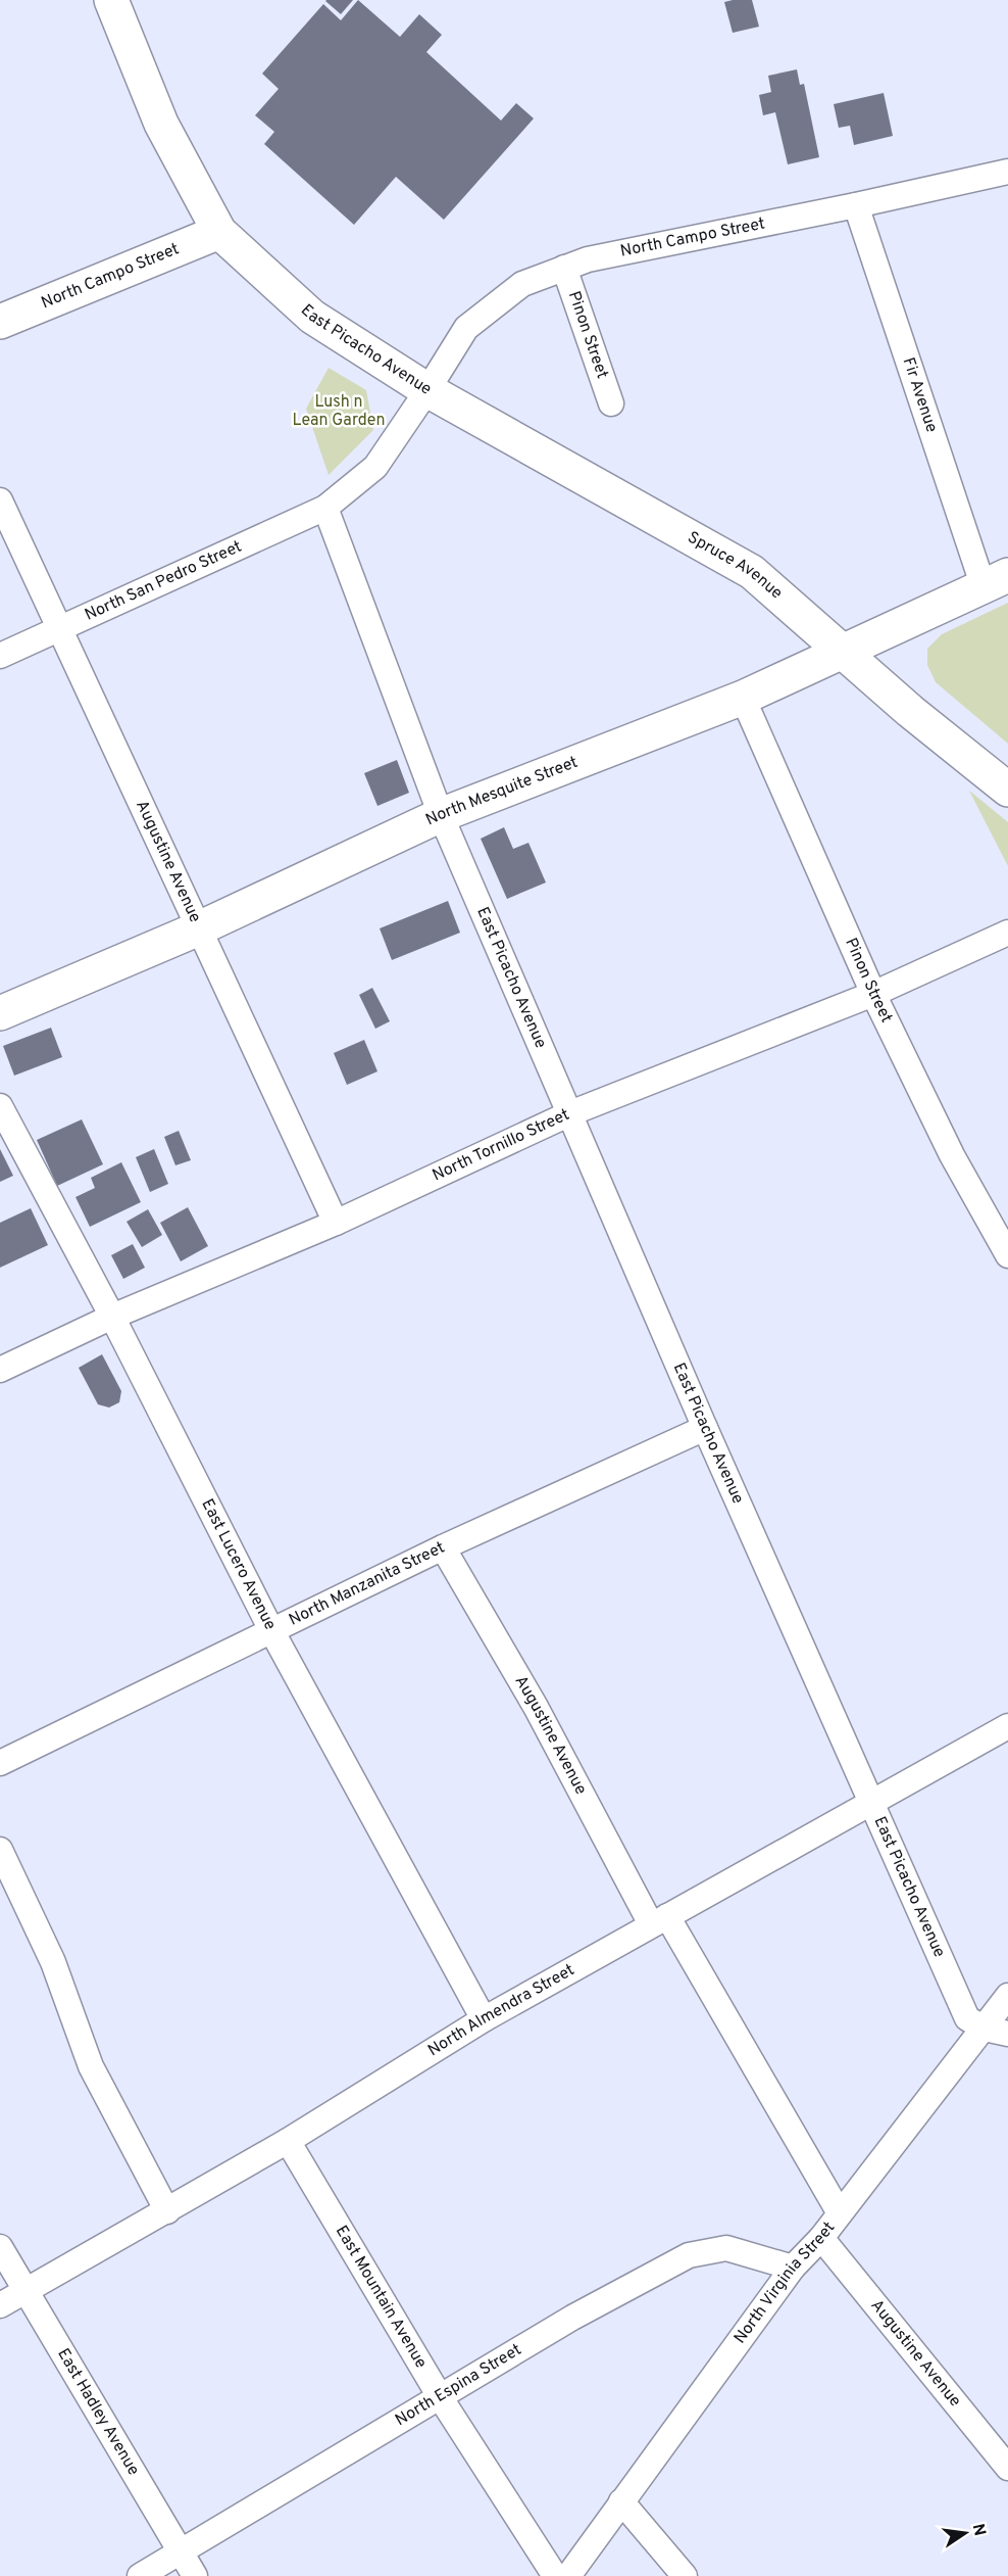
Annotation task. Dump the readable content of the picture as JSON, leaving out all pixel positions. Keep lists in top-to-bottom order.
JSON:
{
  "streets": {
    "street": [
      "North Campo Street",
      "Pinon Street",
      "East Picacho Avenue",
      "Fir Avenue",
      "Spruce Avenue",
      "North San Pedro Street",
      "North Mesquite Street",
      "Augustine Avenue",
      "North Tornillo Street",
      "East Lucero Avenue",
      "North Manzanita Street",
      "North Almendra Street",
      "North Virginia Street",
      "East Mountain Avenue",
      "North Espina Street",
      "East Hadley Avenue"
    ]
  },
  "crossings": [
    ["North Campo Street", "Pinon Street"],
    ["North Campo Street", "East Picacho Avenue"],
    ["North Campo Street", "Fir Avenue"],
    ["North Campo Street", "Spruce Avenue"],
    ["Pinon Street", "North Mesquite Street"],
    ["Pinon Street", "North Tornillo Street"],
    ["East Picacho Avenue", "Spruce Avenue"],
    ["East Picacho Avenue", "North San Pedro Street"],
    ["East Picacho Avenue", "North Mesquite Street"],
    ["East Picacho Avenue", "North Tornillo Street"],
    ["East Picacho Avenue", "North Manzanita Street"],
    ["East Picacho Avenue", "North Almendra Street"],
    ["East Picacho Avenue", "North Virginia Street"],
    ["Fir Avenue", "North Mesquite Street"],
    ["Spruce Avenue", "North Mesquite Street"],
    ["North San Pedro Street", "Augustine Avenue"],
    ["North Mesquite Street", "Augustine Avenue"],
    ["Augustine Avenue", "North Tornillo Street"],
    ["Augustine Avenue", "North Manzanita Street"],
    ["Augustine Avenue", "North Almendra Street"],
    ["Augustine Avenue", "North Virginia Street"],
    ["North Tornillo Street", "East Lucero Avenue"],
    ["East Lucero Avenue", "North Manzanita Street"],
    ["East Lucero Avenue", "North Almendra Street"],
    ["North Almendra Street", "East Mountain Avenue"],
    ["North Almendra Street", "East Hadley Avenue"],
    ["North Virginia Street", "North Espina Street"],
    ["East Mountain Avenue", "North Espina Street"],
    ["North Espina Street", "East Hadley Avenue"]
  ],
  "parks": ["Lush n Lean Garden"],
  "north": "right"
}
